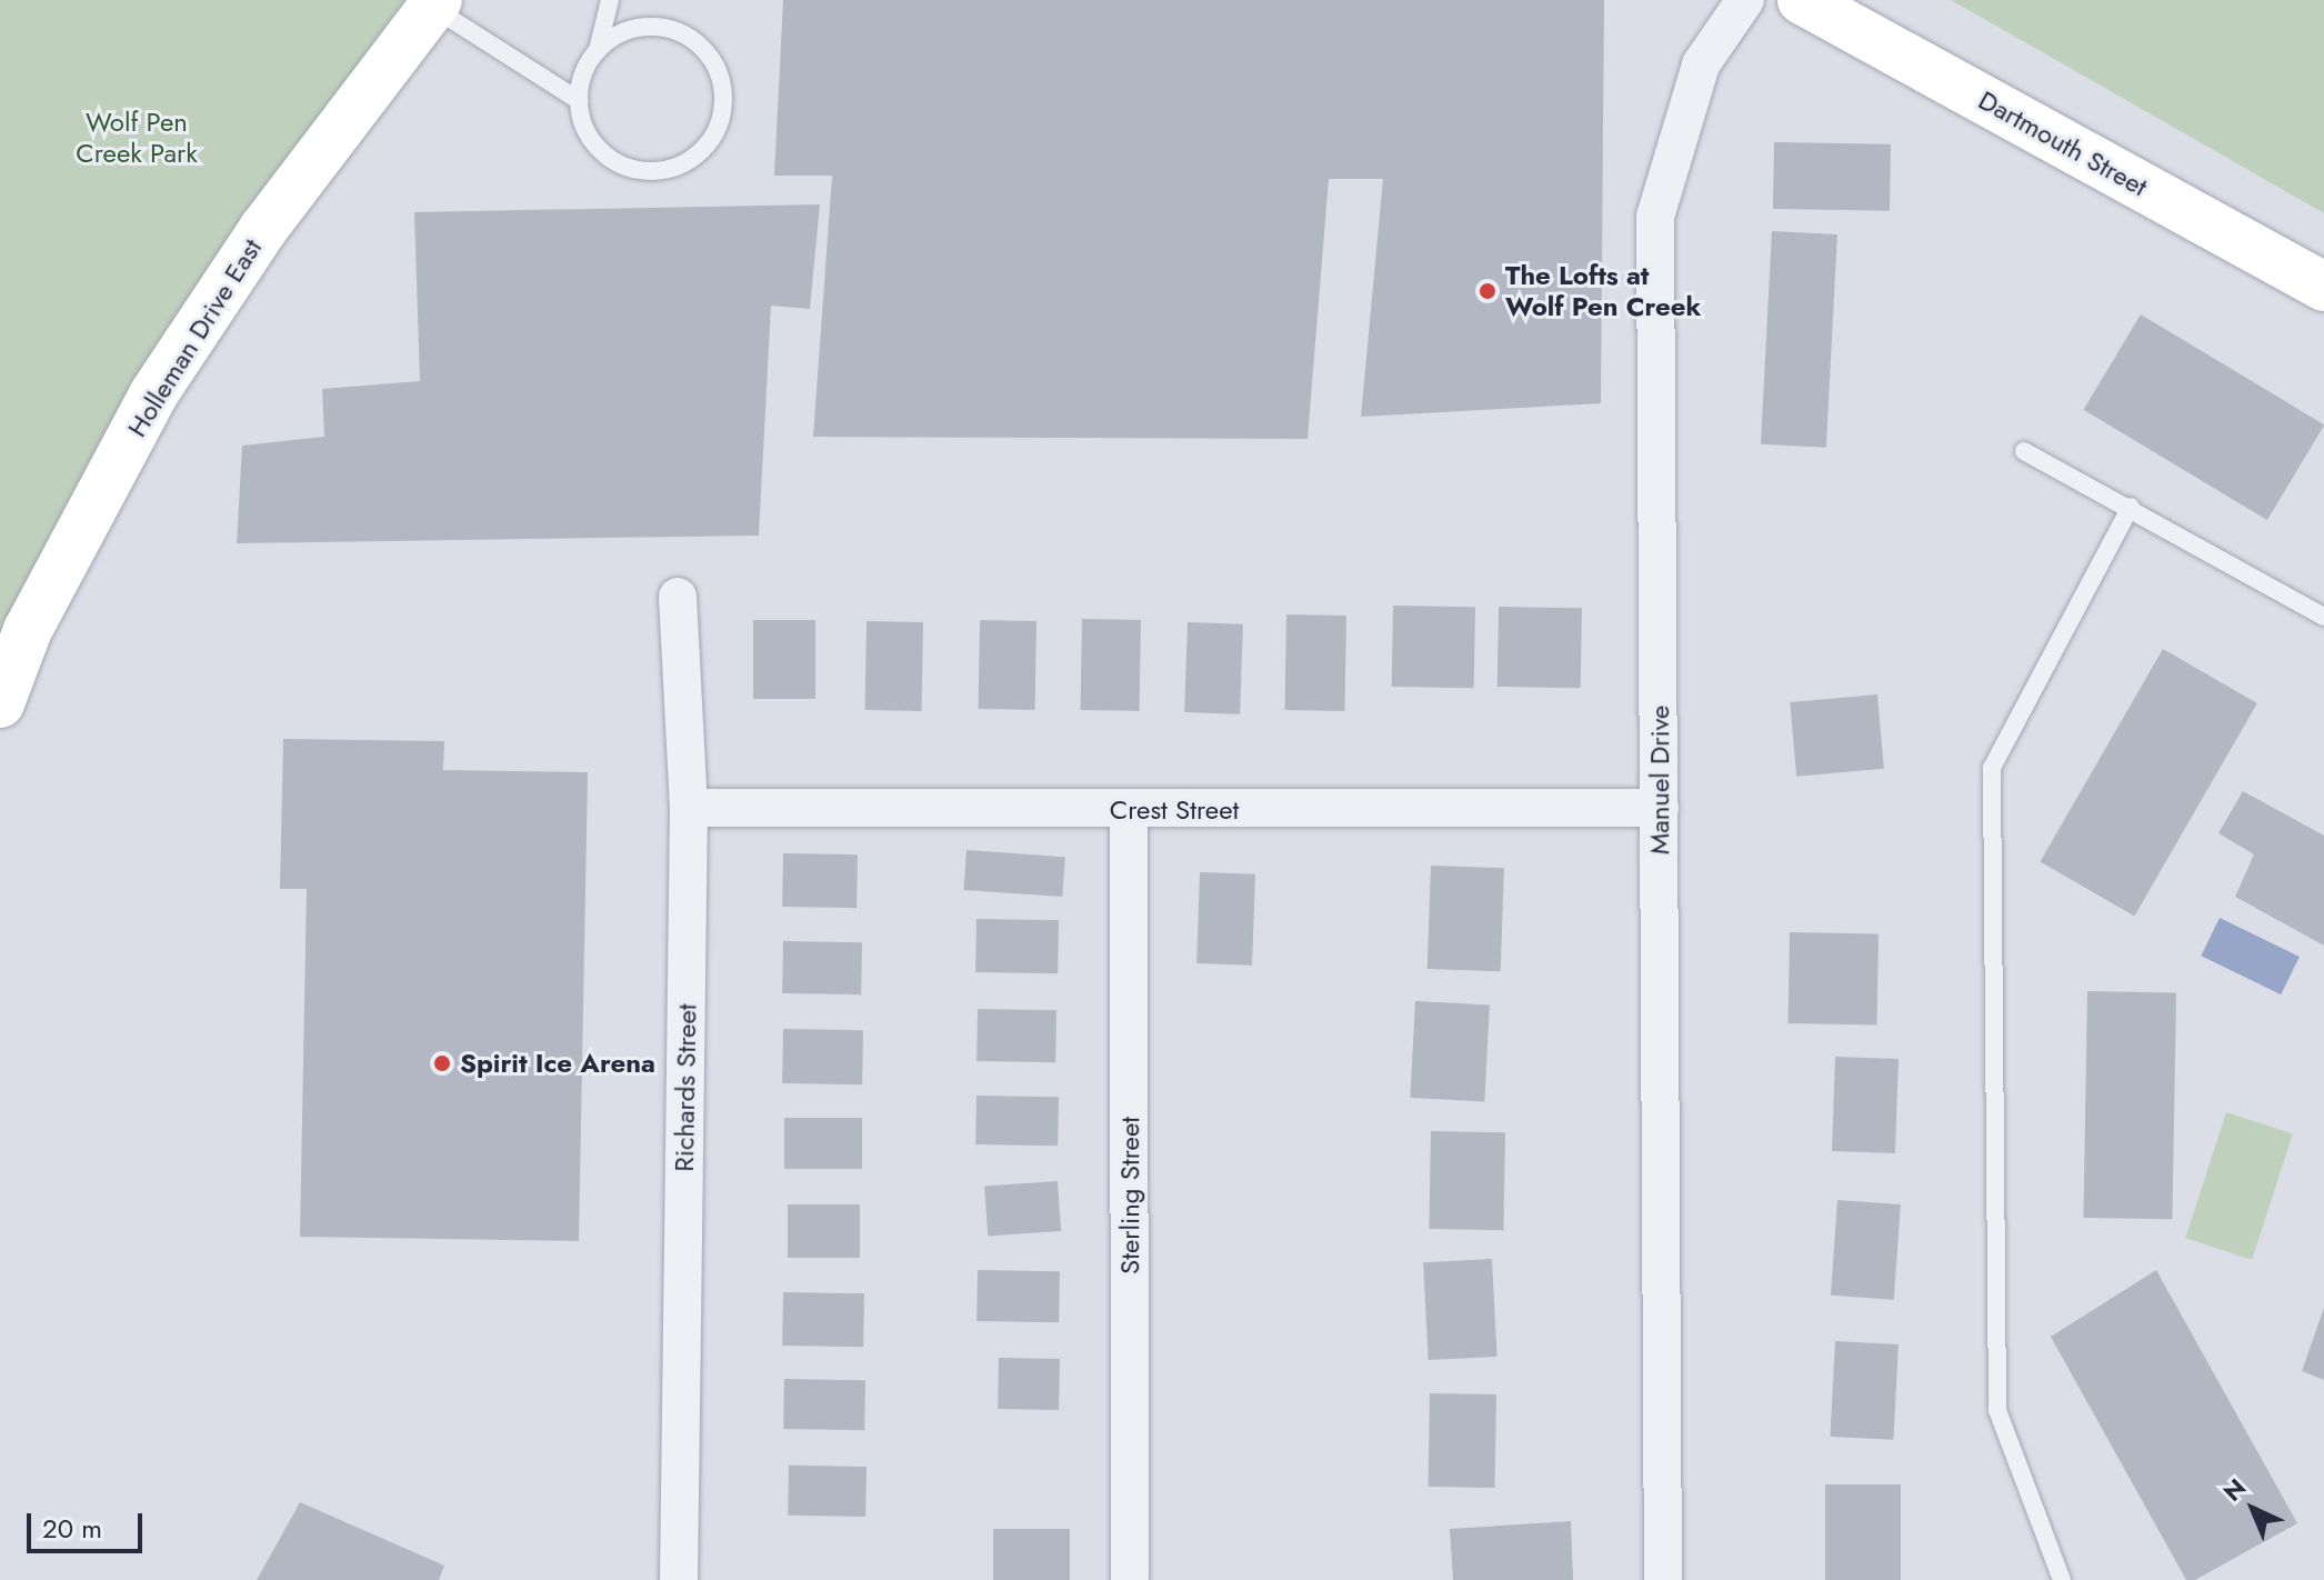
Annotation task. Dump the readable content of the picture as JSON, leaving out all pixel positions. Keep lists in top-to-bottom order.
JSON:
{
  "streets": {
    "street": [
      "Dartmouth Street",
      "Holleman Drive East",
      "Manuel Drive",
      "Crest Street",
      "Richards Street",
      "Sterling Street"
    ]
  },
  "crossings": [
    ["Manuel Drive", "Crest Street"],
    ["Crest Street", "Richards Street"],
    ["Crest Street", "Sterling Street"]
  ],
  "parks": ["Wolf Pen Creek Park"],
  "places": ["The Lofts at Wolf Pen Creek", "Spirit Ice Arena"],
  "scale_bar": "20 m",
  "north": "top left"
}
